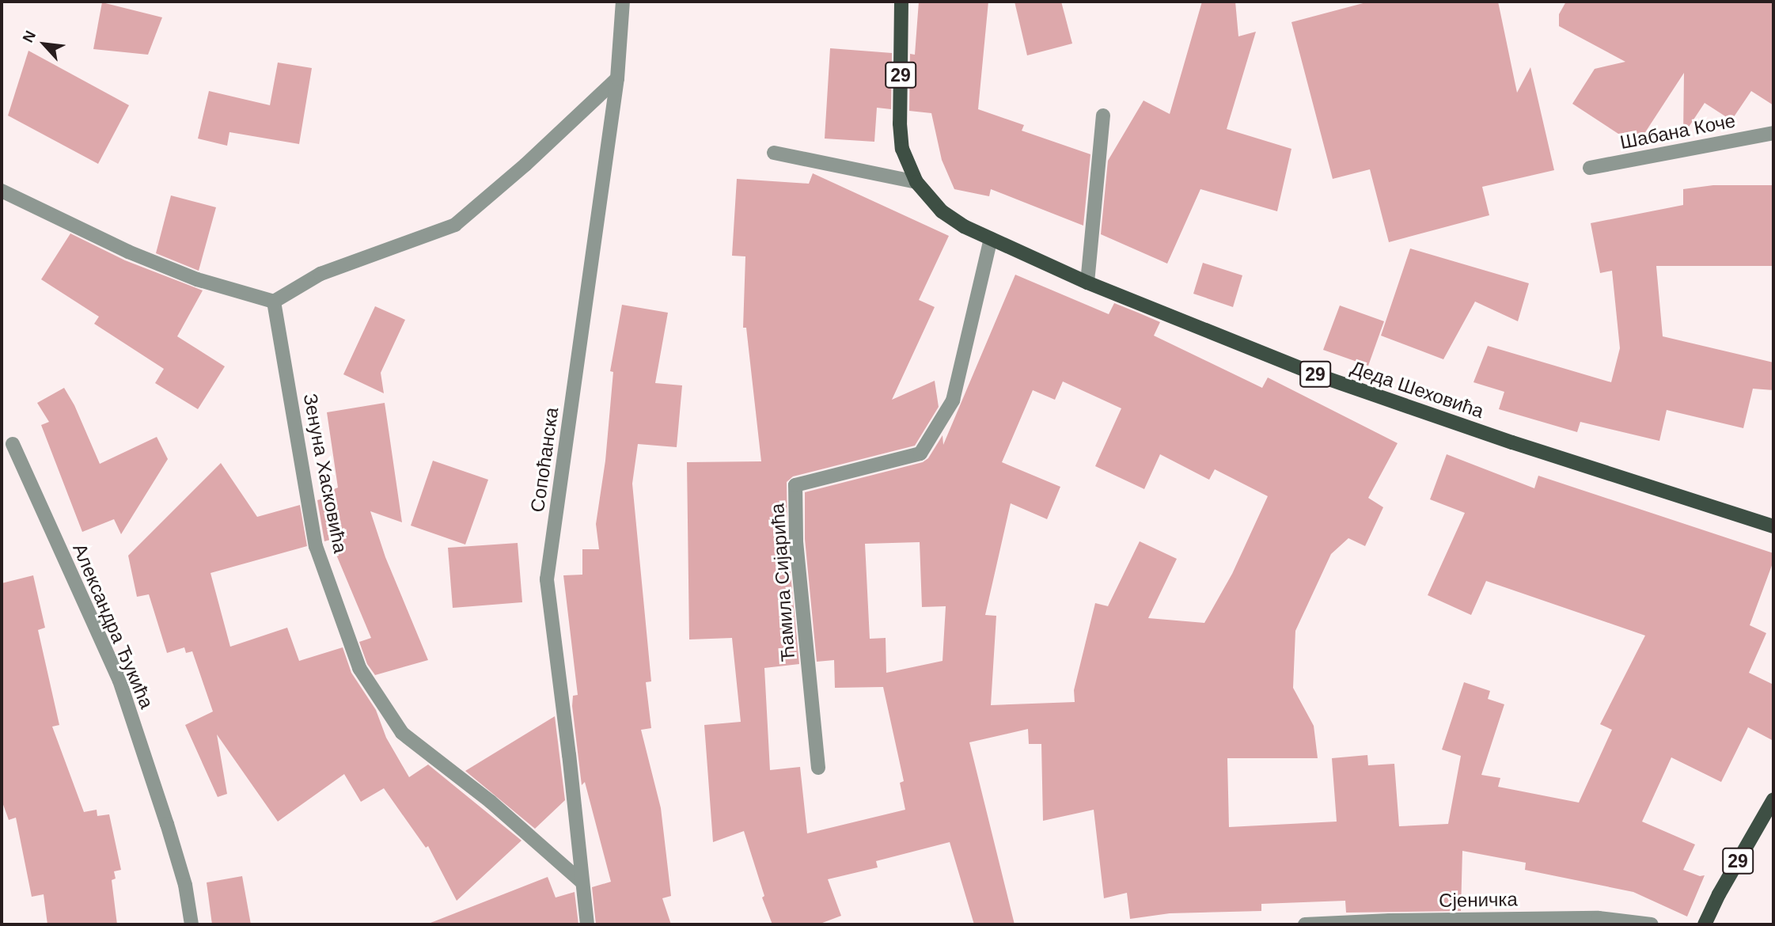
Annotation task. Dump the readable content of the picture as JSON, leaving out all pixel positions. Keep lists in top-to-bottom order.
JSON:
{
  "streets": {
    "main road": ["29", "Деда Шеховића"],
    "street": [
      "Шабана Коче",
      "Сопоћанска",
      "Зенуна Хасковића",
      "Ћамила Сијарића",
      "Александра Ђукића",
      "Сјеничка"
    ]
  },
  "crossings": [
    ["Деда Шеховића", "Ћамила Сијарића"],
    ["Сопоћанска", "Зенуна Хасковића"]
  ],
  "north": "top left"
}
